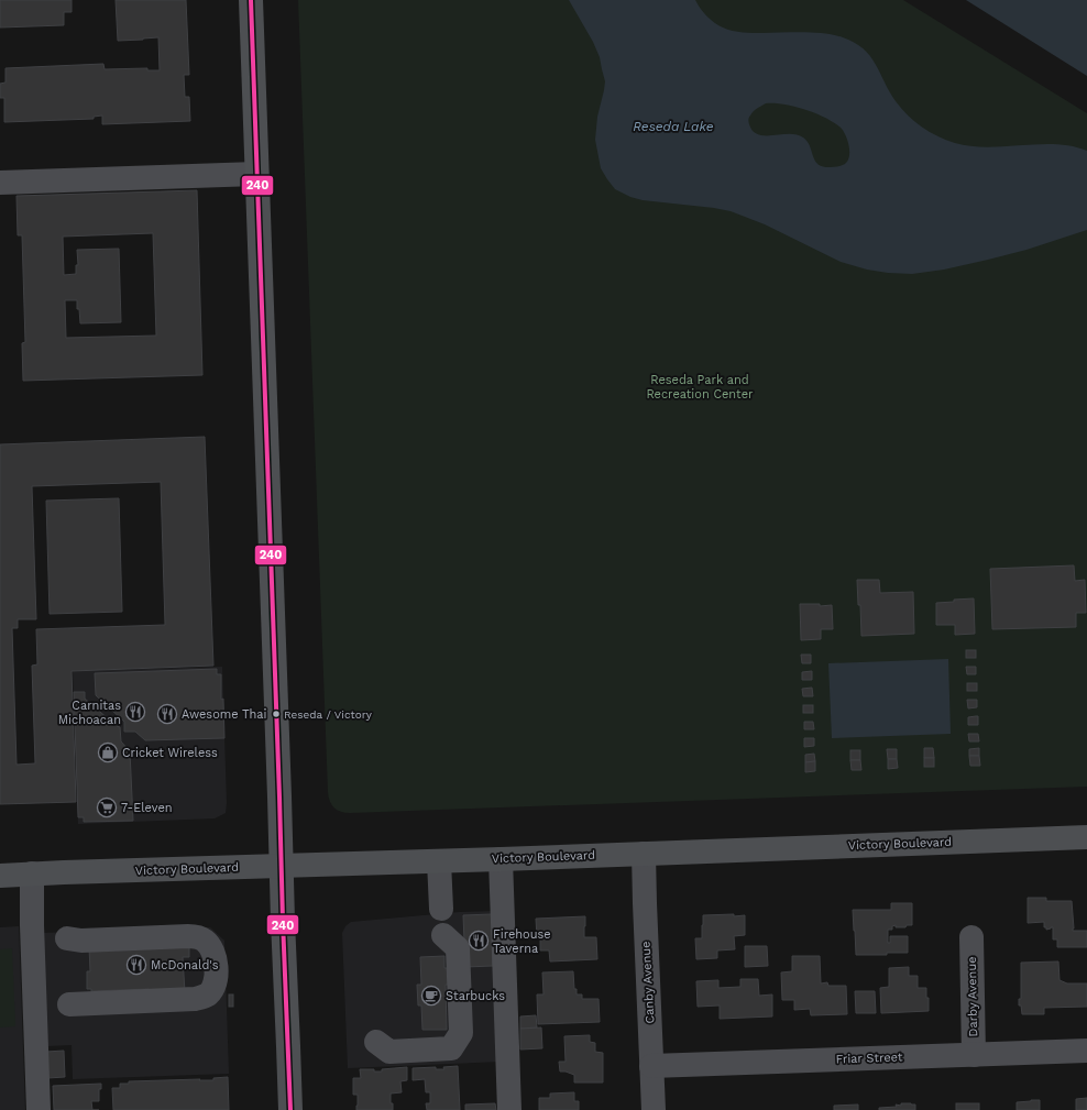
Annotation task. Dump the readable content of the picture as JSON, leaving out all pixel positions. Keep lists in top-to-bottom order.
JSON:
{
  "streets": {
    "main road": ["Victory Boulevard"],
    "street": ["Canby Avenue", "Darby Avenue", "Friar Street"]
  },
  "crossings": [
    ["Victory Boulevard", "Canby Avenue"],
    ["Canby Avenue", "Friar Street"],
    ["Darby Avenue", "Friar Street"]
  ],
  "water": ["Reseda Lake"],
  "parks": ["Reseda Park and Recreation Center"],
  "places": {
    "restaurant": [
      "Carnitas Michoacan",
      "Awesome Thai",
      "Firehouse Taverna",
      "McDonald's"
    ],
    "other": ["Reseda / Victory"],
    "shop": ["Cricket Wireless"],
    "supermarket": ["7-Eleven"],
    "cafe": ["Starbucks"]
  },
  "lines": ["transit line 240"]
}
